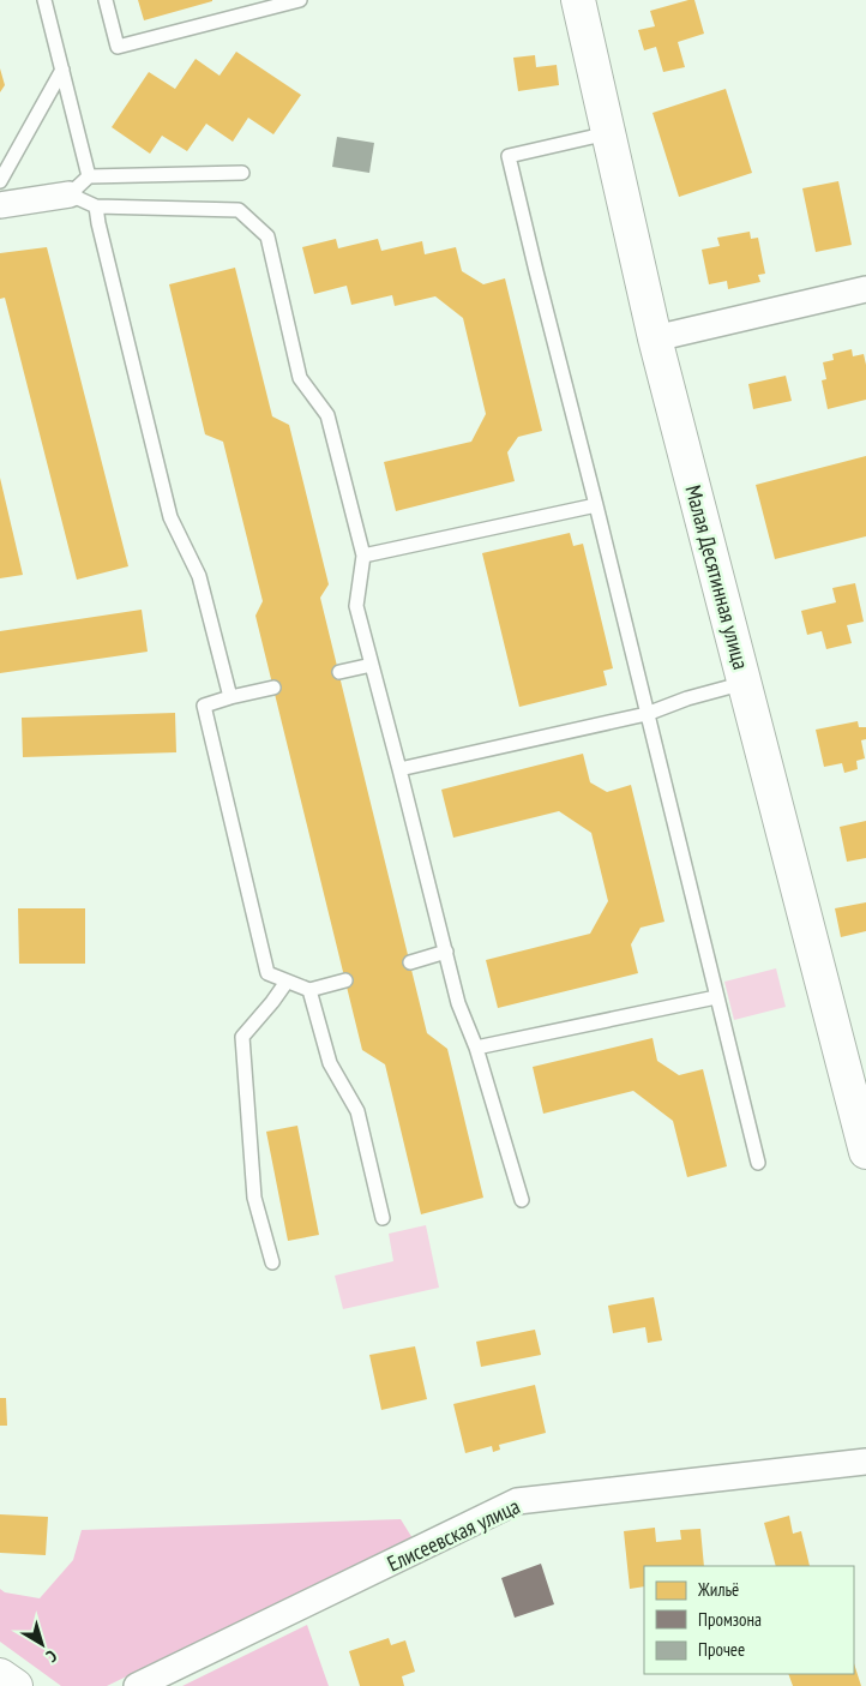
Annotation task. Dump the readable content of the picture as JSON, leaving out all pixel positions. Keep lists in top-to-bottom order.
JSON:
{
  "streets": {
    "street": ["Малая Десятинная улица", "Елисеевская улица"]
  },
  "legend": ["Жильё", "Промзона", "Прочее"],
  "north": "bottom right"
}
